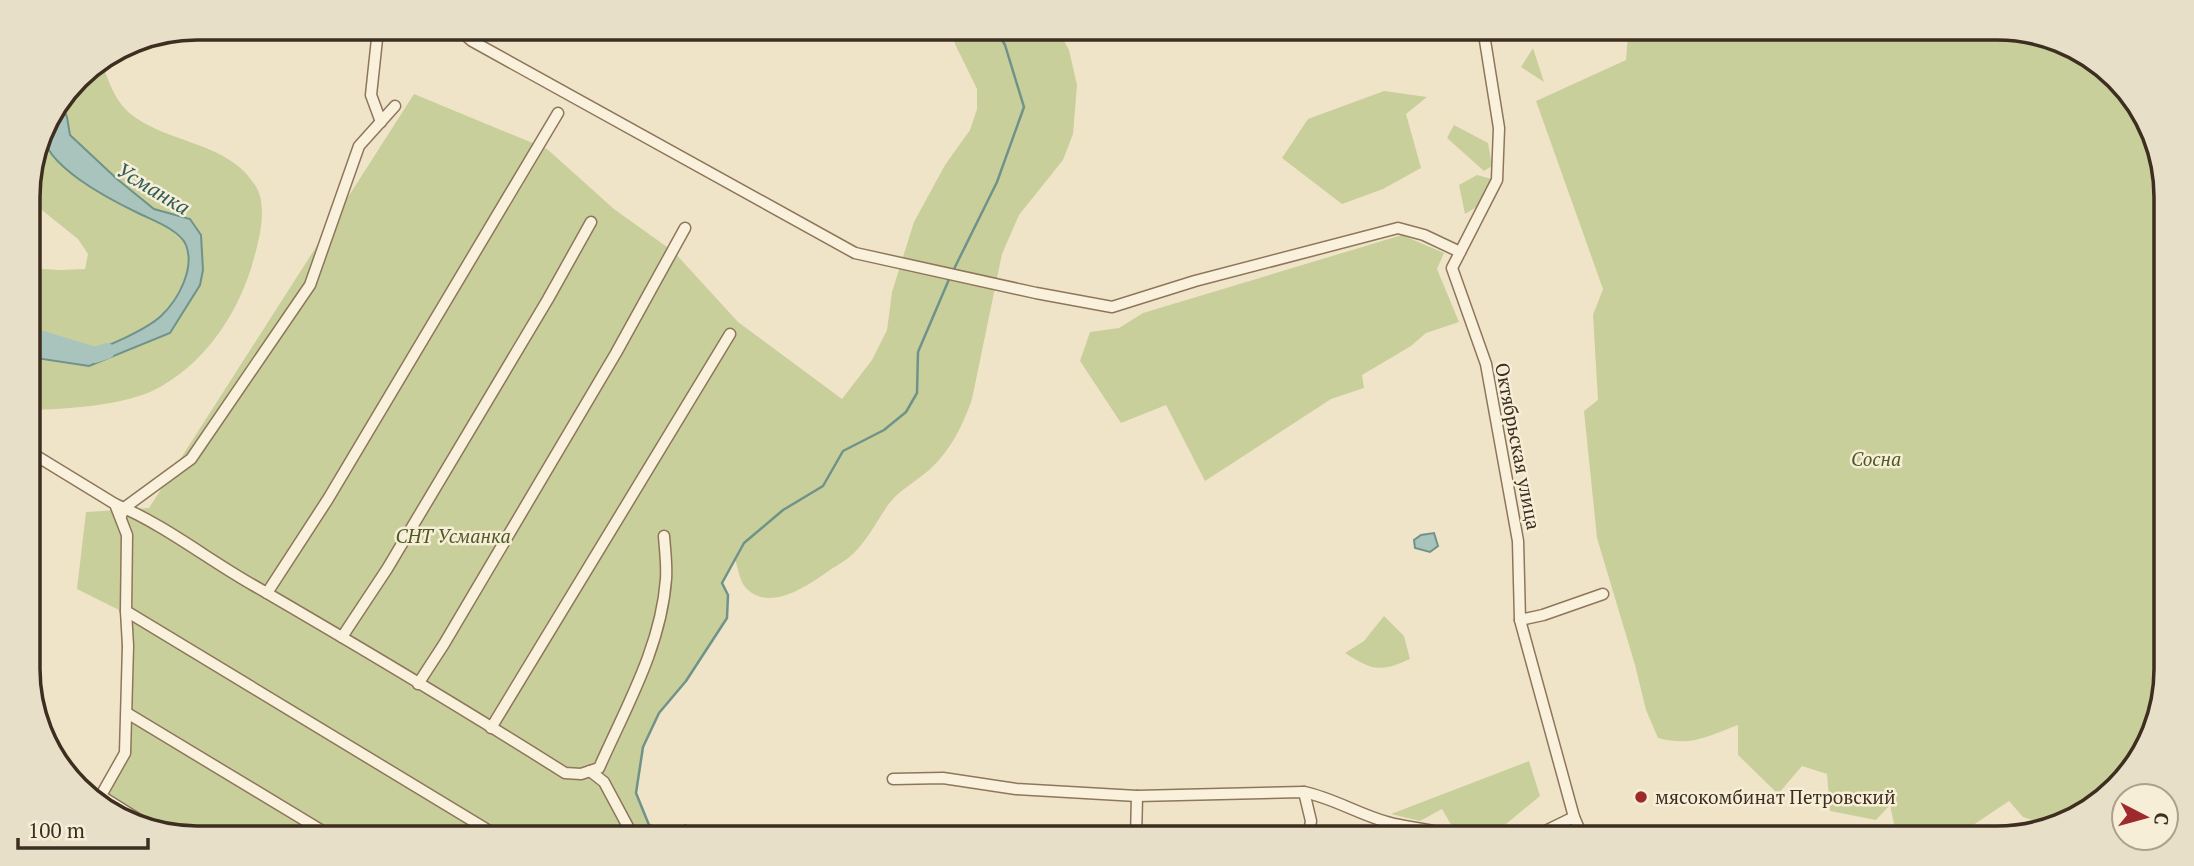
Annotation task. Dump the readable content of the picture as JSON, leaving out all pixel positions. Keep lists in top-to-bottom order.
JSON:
{
  "streets": {
    "street": ["Октябрьская улица"]
  },
  "water": ["Усманка"],
  "parks": ["Сосна", "СНТ Усманка"],
  "places": ["мясокомбинат Петровский"],
  "scale_bar": "100 m",
  "north": "right"
}
